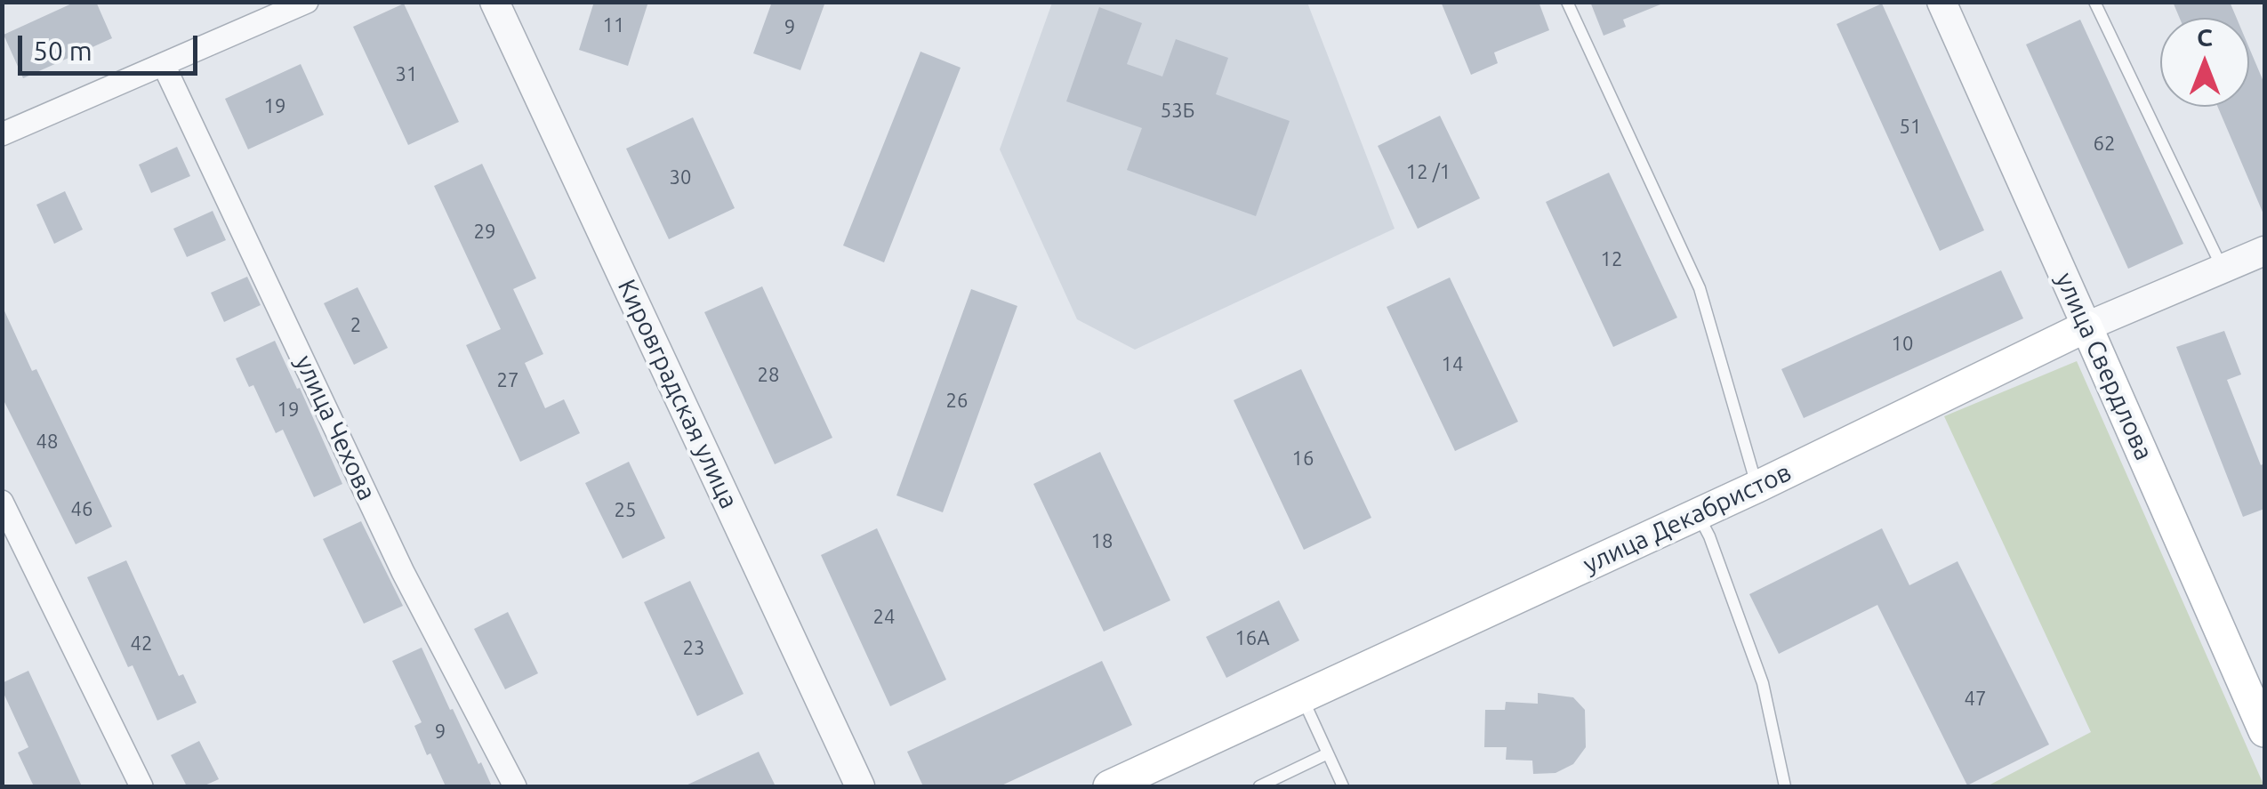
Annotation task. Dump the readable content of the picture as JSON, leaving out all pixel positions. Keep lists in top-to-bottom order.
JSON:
{
  "streets": {
    "main road": ["улица Свердлова", "улица Декабристов"],
    "street": ["Кировградская улица", "улица Чехова"]
  },
  "crossings": [
    ["улица Свердлова", "улица Декабристов"]
  ],
  "house_numbers": [
    "11",
    "9",
    "31",
    "19",
    "53Б",
    "51",
    "62",
    "12 /1",
    "30",
    "29",
    "12",
    "2",
    "10",
    "14",
    "28",
    "27",
    "26",
    "19",
    "48",
    "16",
    "46",
    "25",
    "18",
    "24",
    "16А",
    "42",
    "23",
    "47",
    "9"
  ],
  "scale_bar": "50 m",
  "north": "top"
}
